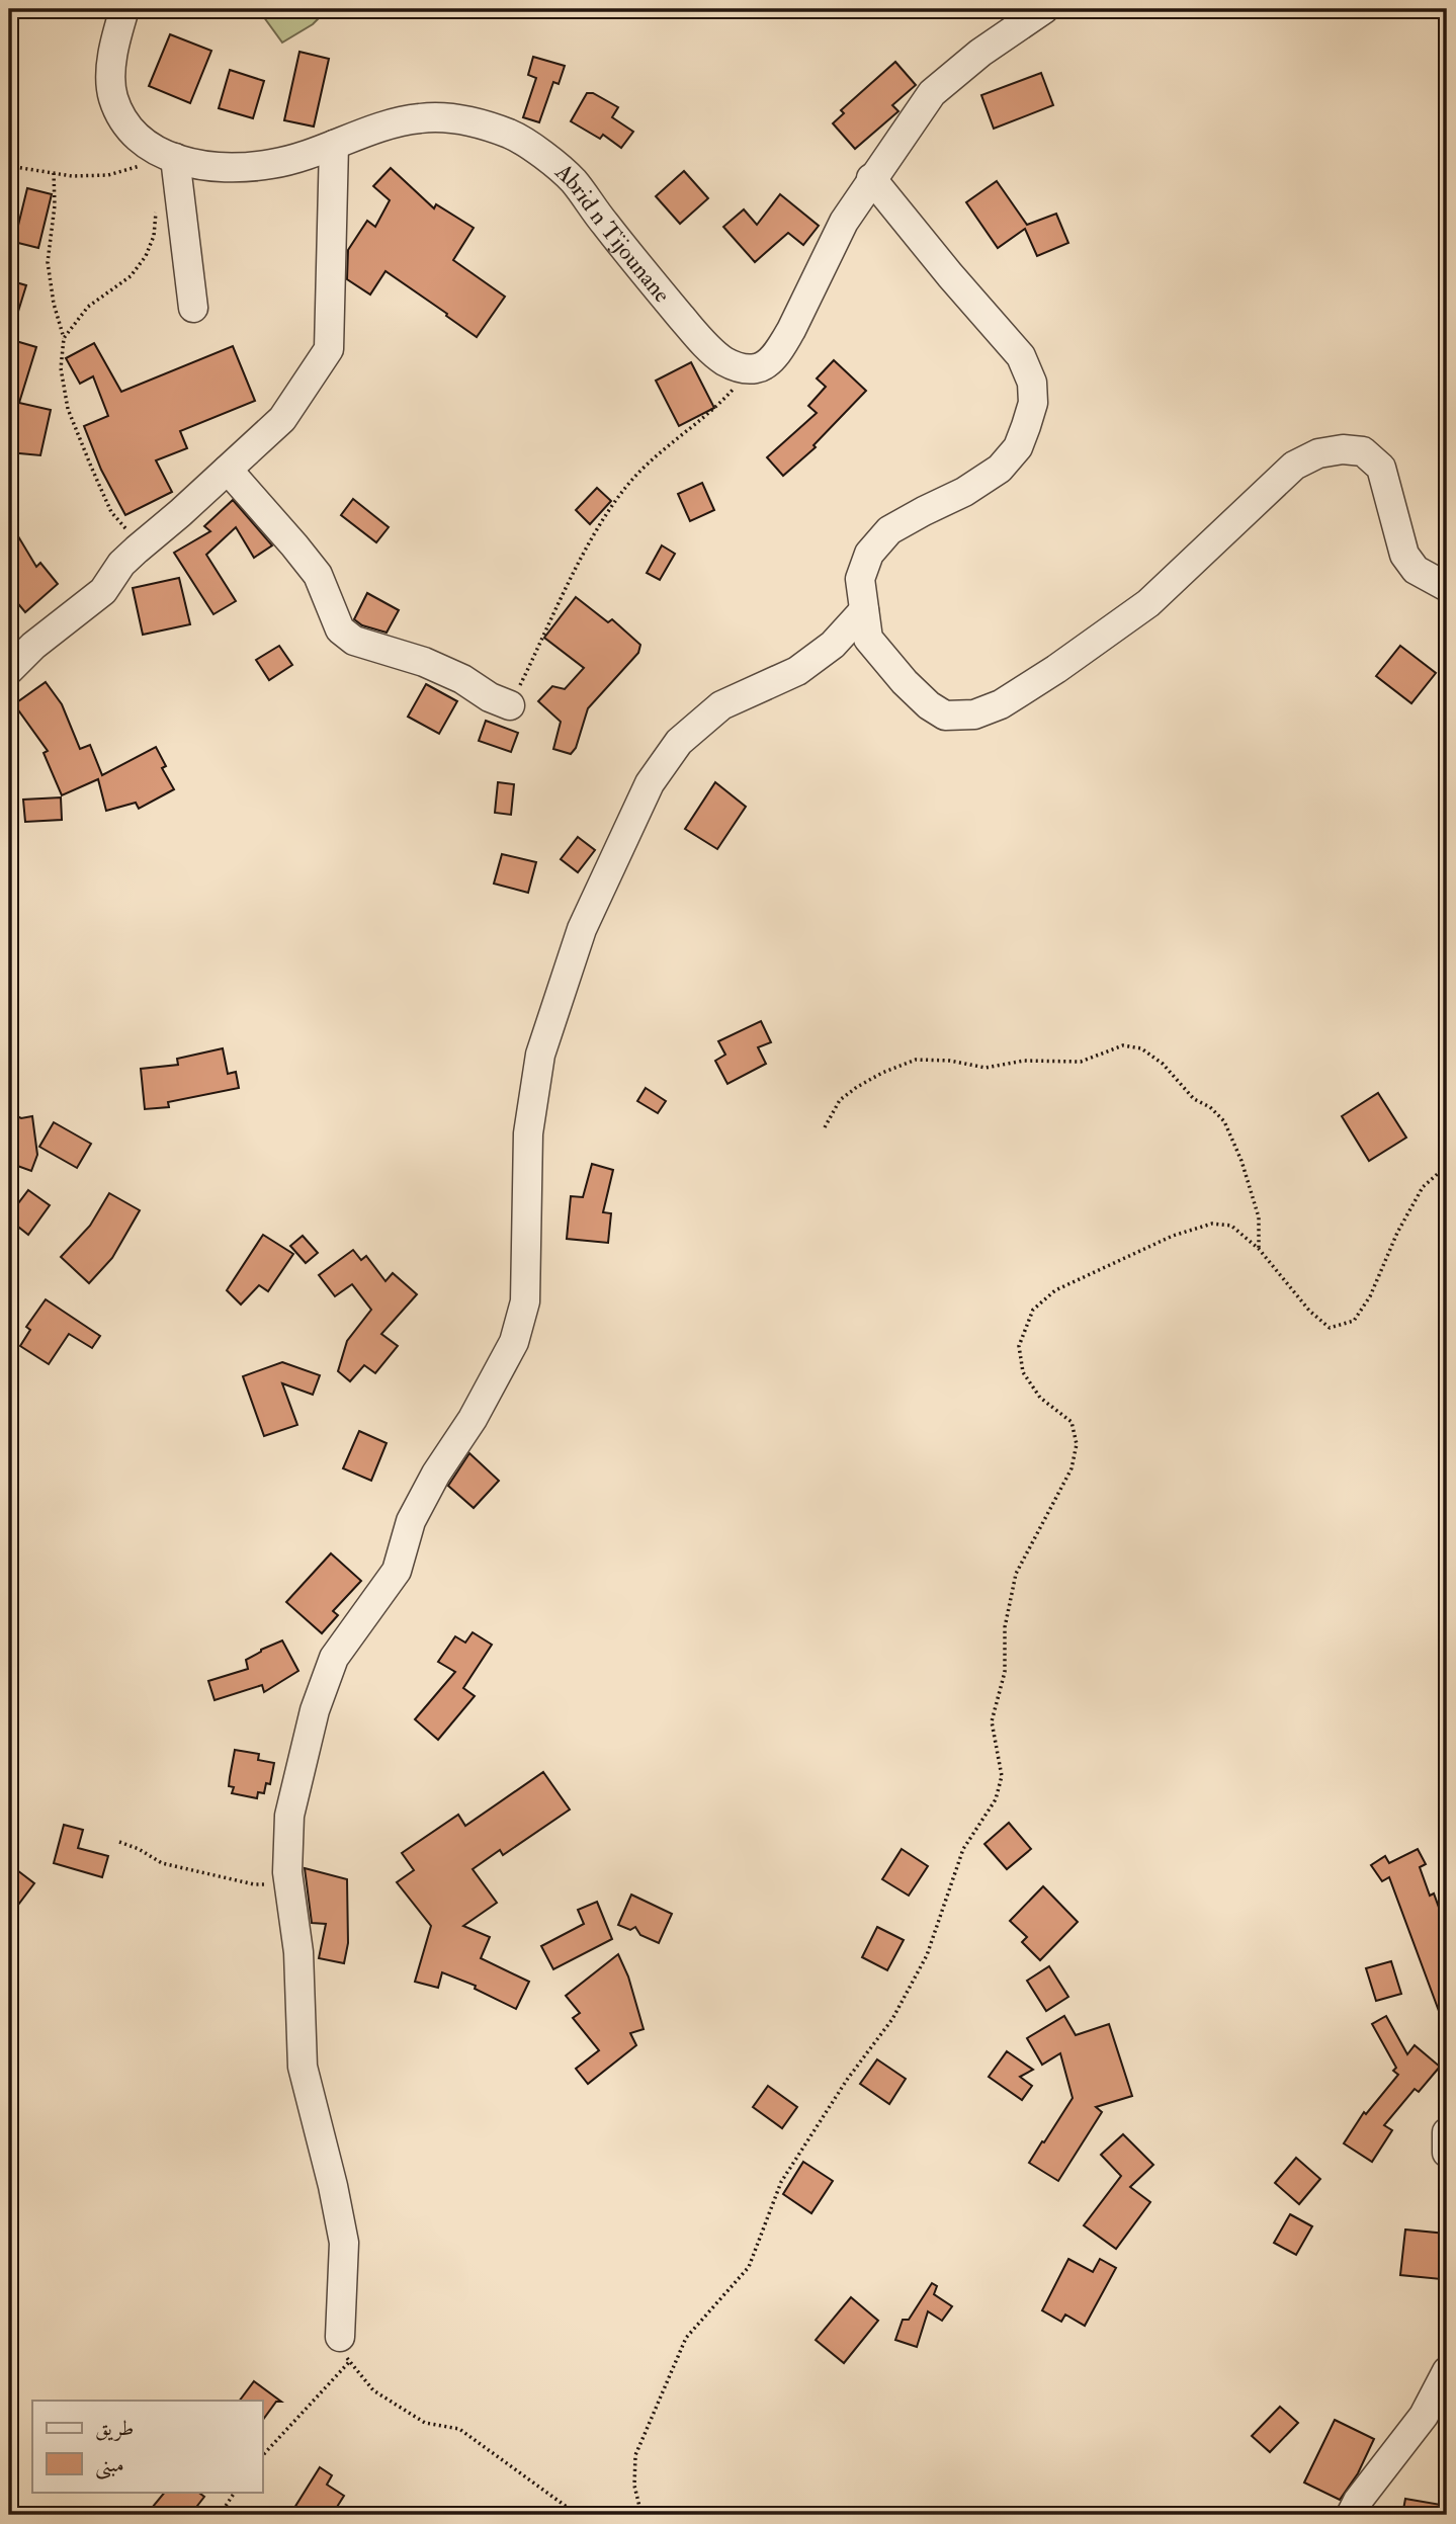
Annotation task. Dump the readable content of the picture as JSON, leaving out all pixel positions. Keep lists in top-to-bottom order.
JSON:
{
  "streets": {
    "street": ["Abrid n Tijounane"]
  },
  "legend": ["طريق", "مبنى"]
}
